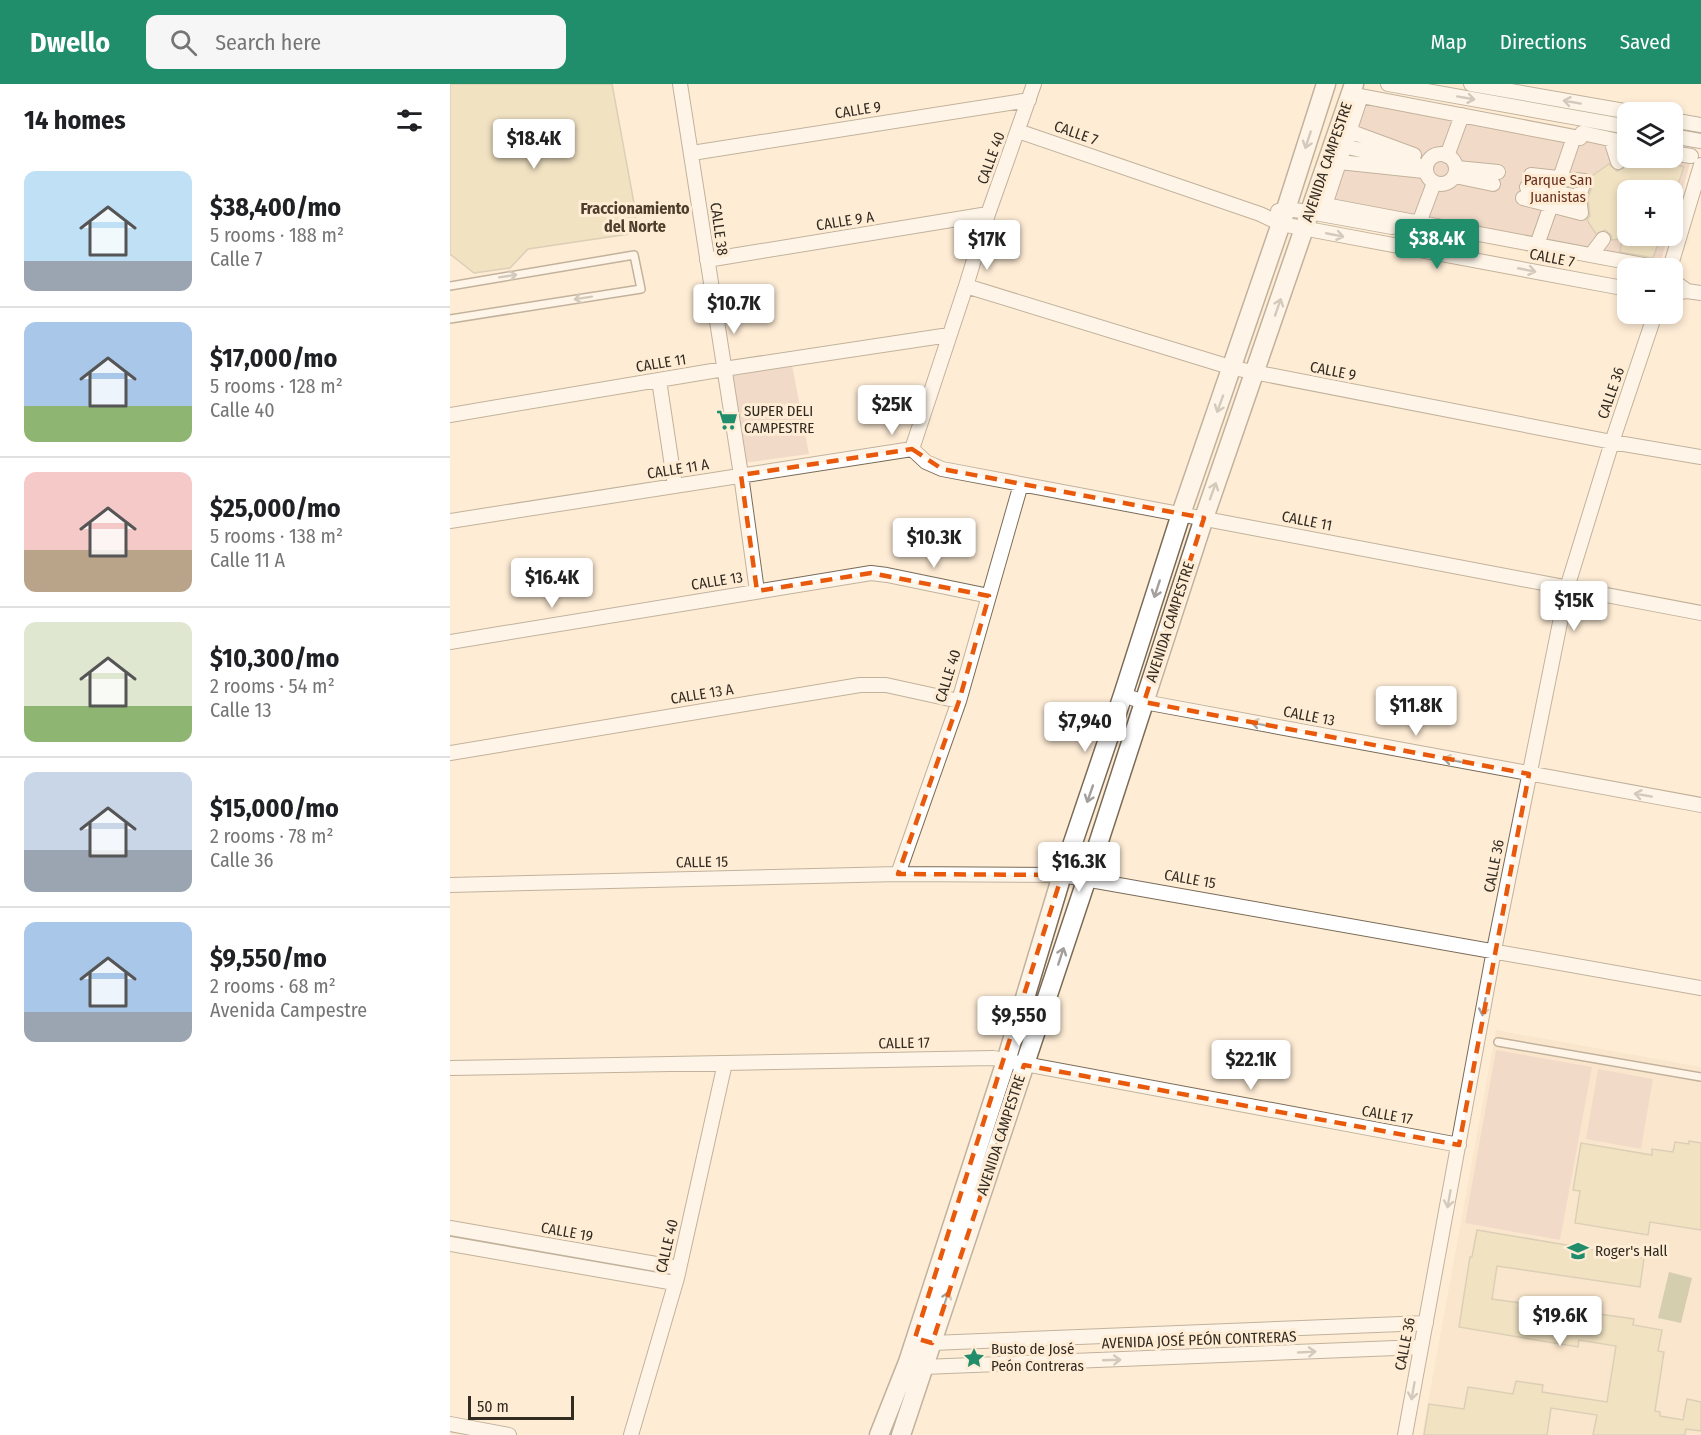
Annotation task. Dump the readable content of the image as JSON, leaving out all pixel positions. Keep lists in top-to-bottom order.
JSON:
{
  "streets": {
    "street": [
      "CALLE 9",
      "CALLE 7",
      "CALLE 40",
      "AVENIDA CAMPESTRE",
      "CALLE 9 A",
      "CALLE 38",
      "CALLE 11",
      "CALLE 36",
      "CALLE 11 A",
      "CALLE 13",
      "CALLE 13 A",
      "CALLE 15",
      "CALLE 17",
      "CALLE 19",
      "AVENIDA JOSÉ PEÓN CONTRERAS"
    ]
  },
  "crossings": [
    ["CALLE 9", "CALLE 40"],
    ["CALLE 9", "AVENIDA CAMPESTRE"],
    ["CALLE 9", "CALLE 38"],
    ["CALLE 9", "CALLE 36"],
    ["CALLE 7", "CALLE 40"],
    ["CALLE 7", "AVENIDA CAMPESTRE"],
    ["CALLE 40", "CALLE 9 A"],
    ["CALLE 40", "CALLE 11"],
    ["CALLE 40", "CALLE 11 A"],
    ["CALLE 40", "CALLE 13"],
    ["CALLE 40", "CALLE 13 A"],
    ["CALLE 40", "CALLE 15"],
    ["CALLE 40", "CALLE 17"],
    ["CALLE 40", "CALLE 19"],
    ["AVENIDA CAMPESTRE", "CALLE 11"],
    ["AVENIDA CAMPESTRE", "CALLE 13"],
    ["AVENIDA CAMPESTRE", "CALLE 15"],
    ["AVENIDA CAMPESTRE", "CALLE 17"],
    ["AVENIDA CAMPESTRE", "AVENIDA JOSÉ PEÓN CONTRERAS"],
    ["CALLE 9 A", "CALLE 38"],
    ["CALLE 38", "CALLE 11"],
    ["CALLE 38", "CALLE 11 A"],
    ["CALLE 38", "CALLE 13"],
    ["CALLE 11", "CALLE 36"],
    ["CALLE 11", "CALLE 11 A"],
    ["CALLE 36", "CALLE 13"],
    ["CALLE 36", "CALLE 15"],
    ["CALLE 36", "CALLE 17"],
    ["CALLE 36", "AVENIDA JOSÉ PEÓN CONTRERAS"]
  ],
  "one_way": ["CALLE 36", "CALLE 13"],
  "districts": ["Fraccionamiento del Norte"],
  "parks": ["Parque San Juanistas"],
  "places": {
    "supermarket": ["SUPER DELI CAMPESTRE"],
    "school or university": ["Roger's Hall"],
    "place": ["Busto de José Peón Contreras"]
  },
  "scale_bar": "50 m",
  "page": {
    "header": "Dwello",
    "search": "Search here",
    "nav": ["Map", "Directions", "Saved"],
    "heading": "14 homes",
    "map_buttons": ["+", "−"],
    "price": [
      "$18.4K",
      "$38.4K",
      "$17K",
      "$10.7K",
      "$25K",
      "$10.3K",
      "$16.4K",
      "$15K",
      "$11.8K",
      "$7,940",
      "$16.3K",
      "$9,550",
      "$22.1K",
      "$19.6K"
    ],
    "list": [
      {
        "name": "$38,400/mo",
        "note": "5 rooms · 188 m² · Calle 7"
      },
      {
        "name": "$17,000/mo",
        "note": "5 rooms · 128 m² · Calle 40"
      },
      {
        "name": "$25,000/mo",
        "note": "5 rooms · 138 m² · Calle 11 A"
      },
      {
        "name": "$10,300/mo",
        "note": "2 rooms · 54 m² · Calle 13"
      },
      {
        "name": "$15,000/mo",
        "note": "2 rooms · 78 m² · Calle 36"
      },
      {
        "name": "$9,550/mo",
        "note": "2 rooms · 68 m² · Avenida Campestre"
      }
    ],
    "scale": "50 m"
  }
}
